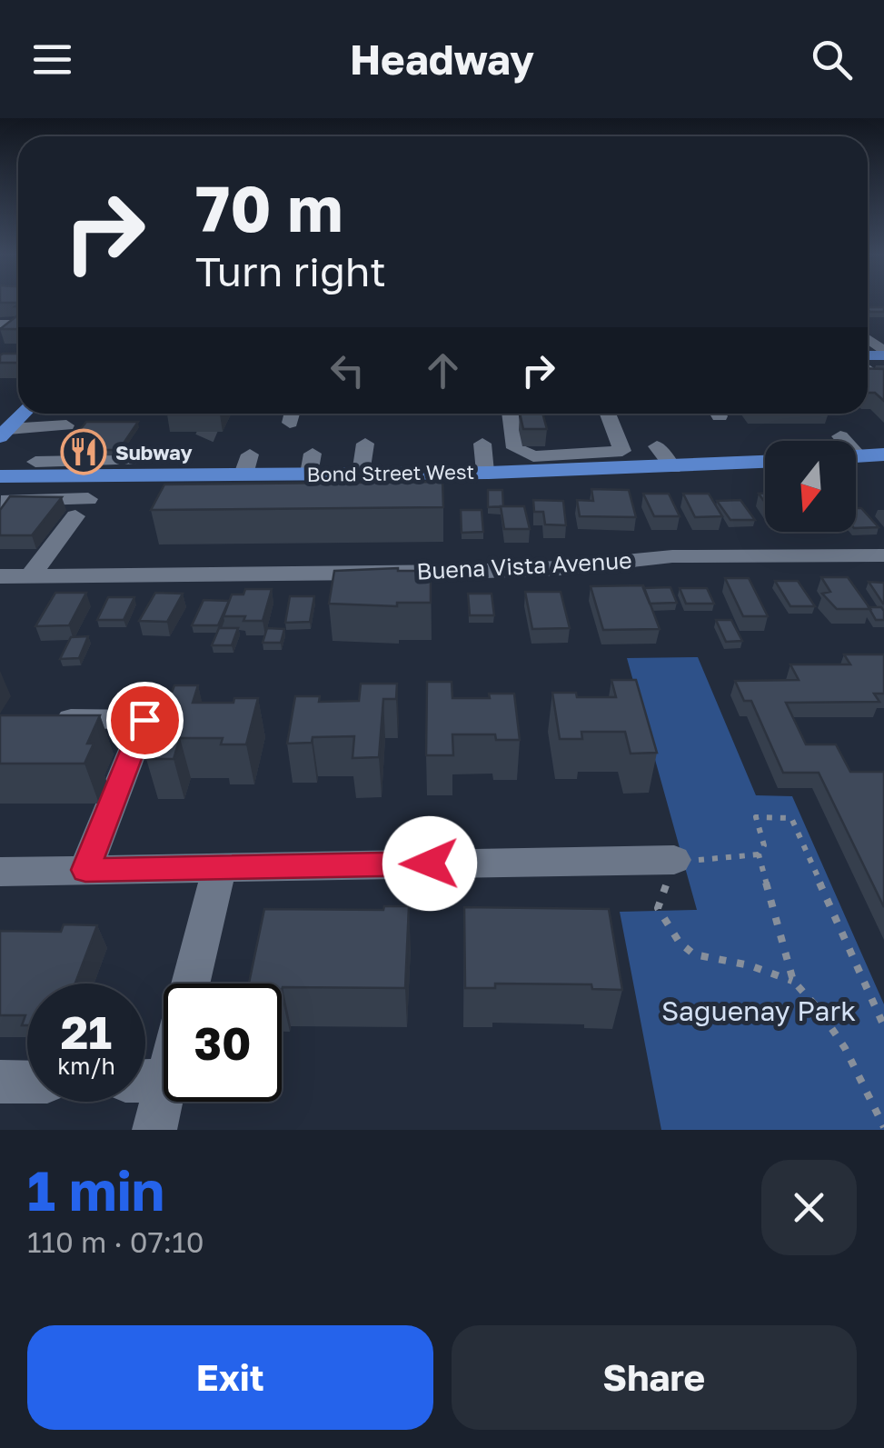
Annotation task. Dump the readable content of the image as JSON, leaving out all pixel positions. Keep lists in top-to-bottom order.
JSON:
{
  "streets": {
    "main road": ["Bond Street West"],
    "street": ["Buena Vista Avenue"]
  },
  "parks": ["Saguenay Park"],
  "places": {
    "restaurant": ["Subway"]
  },
  "north": "bottom",
  "page": {
    "header": "Headway",
    "turn": ["70 m", "Turn right"],
    "speed": "21 km/h",
    "limit": "30",
    "heading": ["1 min", "110 m · 07:10"],
    "buttons": ["Exit", "Share"]
  }
}
